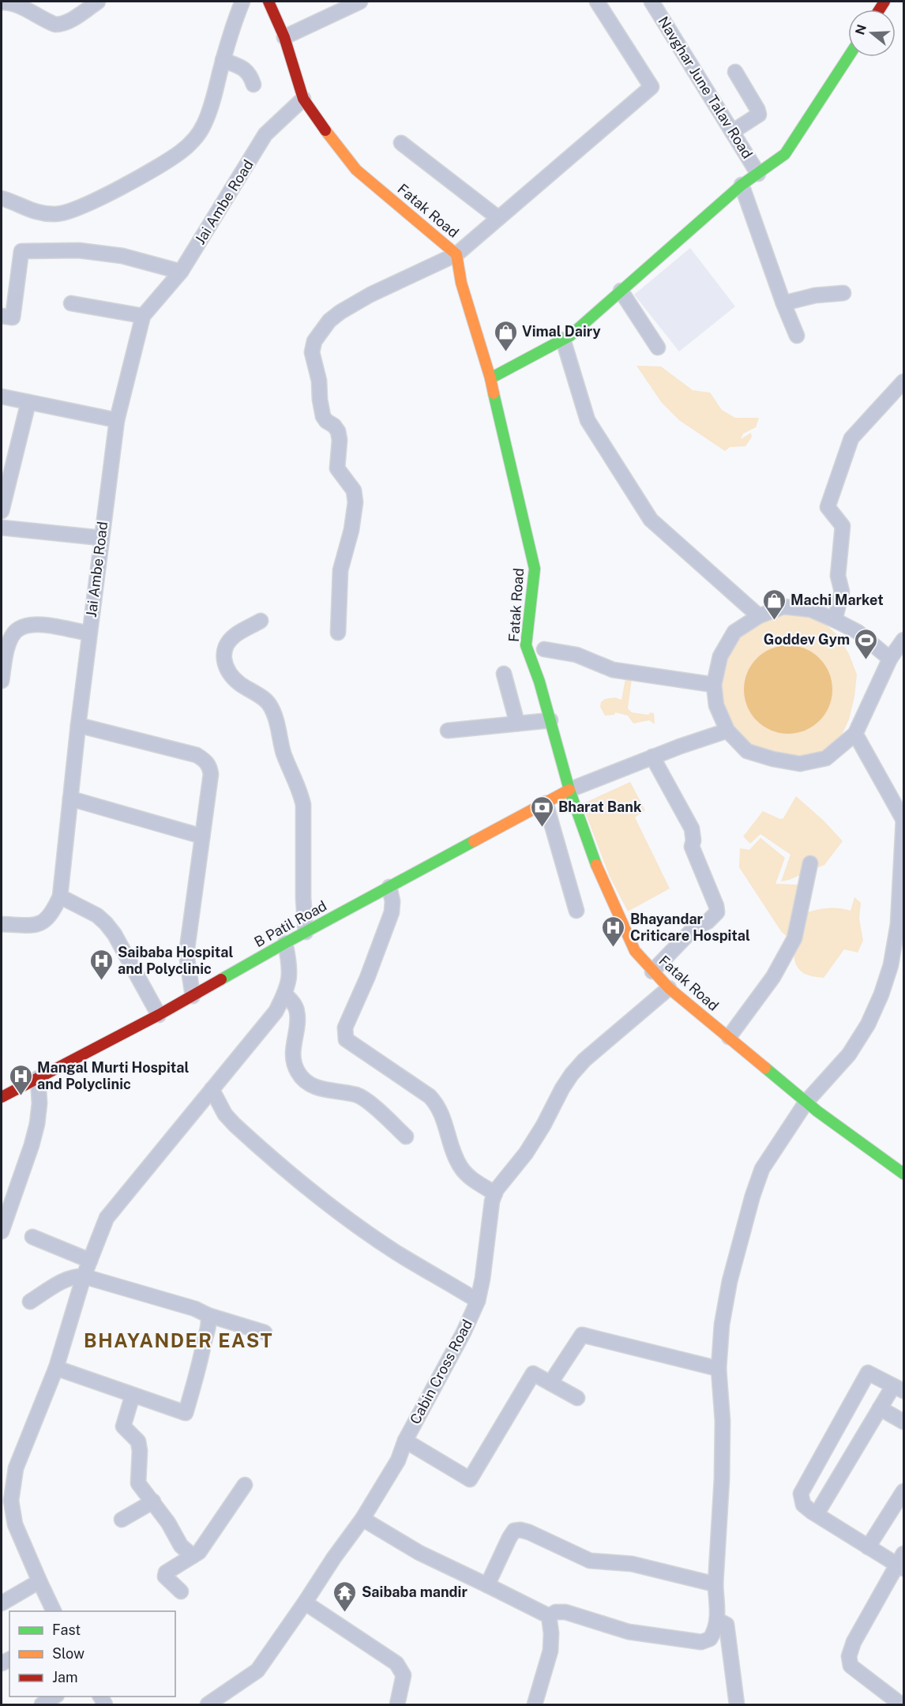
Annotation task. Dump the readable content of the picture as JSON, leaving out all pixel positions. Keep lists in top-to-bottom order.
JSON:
{
  "streets": {
    "main road": ["Fatak Road", "B Patil Road"],
    "street": ["Navghar June Talav Road", "Jai Ambe Road", "Cabin Cross Road"]
  },
  "crossings": [
    ["Jai Ambe Road", "Fatak Road"],
    ["Fatak Road", "B Patil Road"],
    ["Fatak Road", "Cabin Cross Road"]
  ],
  "districts": ["BHAYANDER EAST"],
  "places": {
    "shop": ["Vimal Dairy", "Machi Market"],
    "sports": ["Goddev Gym"],
    "bank": ["Bharat Bank"],
    "hospital": ["Bhayandar Criticare Hospital", "Saibaba Hospital and Polyclinic", "Mangal Murti Hospital and Polyclinic"],
    "temple": ["Saibaba mandir"]
  },
  "legend": ["Fast", "Slow", "Jam"],
  "north": "left"
}
